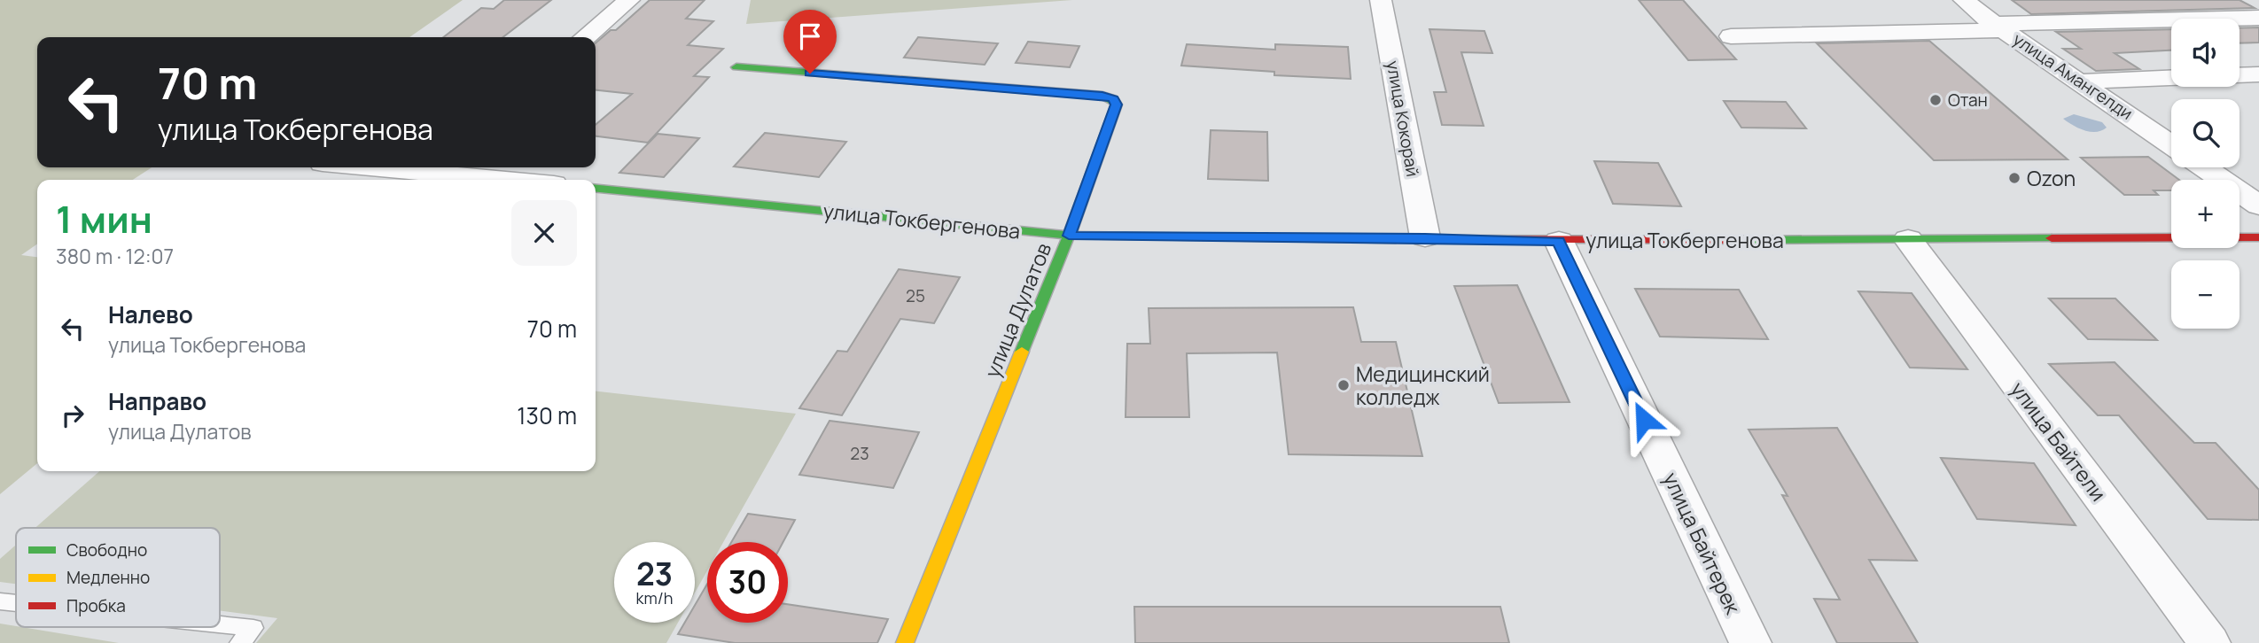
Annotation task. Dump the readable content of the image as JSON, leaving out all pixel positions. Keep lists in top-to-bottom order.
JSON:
{
  "streets": {
    "street": [
      "улица Амангелди",
      "улица Кокорай",
      "улица Токбергенова",
      "улица Дулатов",
      "улица Байтели",
      "улица Байтерек"
    ]
  },
  "crossings": [
    ["улица Кокорай", "улица Токбергенова"],
    ["улица Токбергенова", "улица Дулатов"],
    ["улица Токбергенова", "улица Байтели"],
    ["улица Токбергенова", "улица Байтерек"]
  ],
  "places": ["Отан", "Ozon", "Медицинский колледж"],
  "house_numbers": ["25", "23"],
  "legend": ["Свободно", "Медленно", "Пробка"],
  "page": {
    "map_buttons": ["+", "−"],
    "turn": ["70 m", "улица Токбергенова"],
    "heading": ["1 мин", "380 m · 12:07"],
    "list": [
      {
        "name": "Налево",
        "note": "улица Токбергенова",
        "value": "70 m"
      },
      {
        "name": "Направо",
        "note": "улица Дулатов",
        "value": "130 m"
      }
    ],
    "speed": "23 km/h",
    "limit": "30"
  }
}
